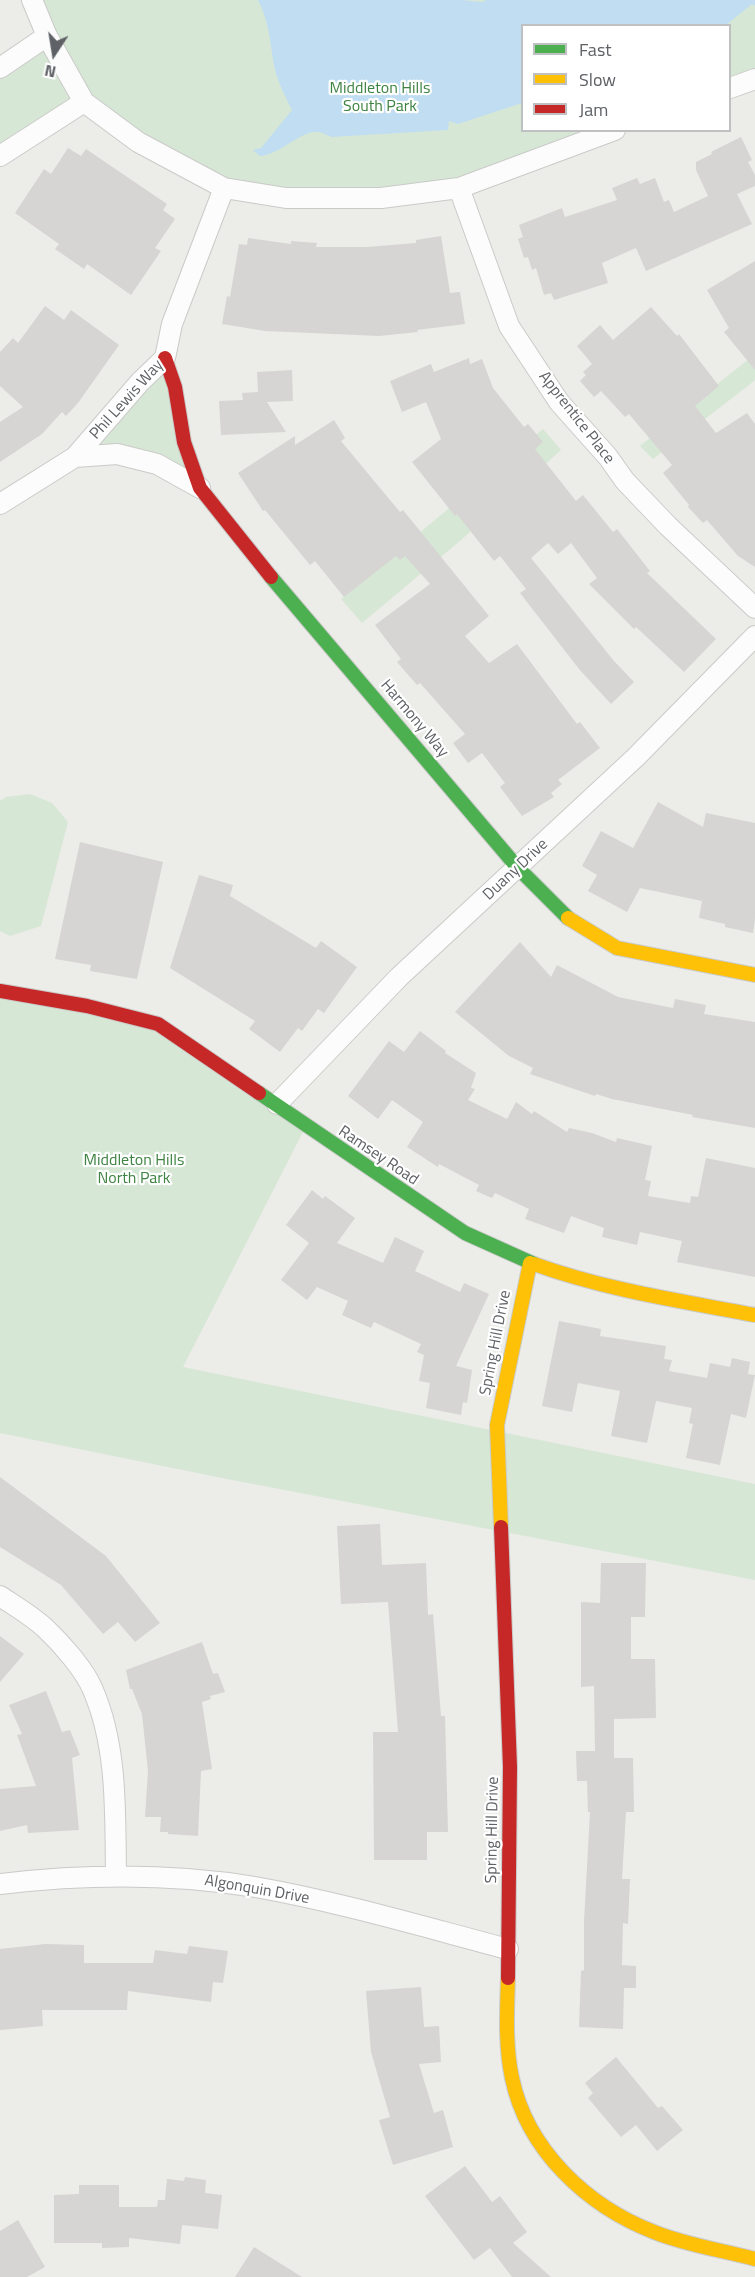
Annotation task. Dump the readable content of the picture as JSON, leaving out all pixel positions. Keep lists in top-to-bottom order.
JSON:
{
  "streets": {
    "street": [
      "Phil Lewis Way",
      "Apprentice Place",
      "Harmony Way",
      "Duany Drive",
      "Ramsey Road",
      "Spring Hill Drive",
      "Algonquin Drive"
    ]
  },
  "crossings": [
    ["Phil Lewis Way", "Harmony Way"],
    ["Harmony Way", "Duany Drive"],
    ["Duany Drive", "Ramsey Road"],
    ["Ramsey Road", "Spring Hill Drive"],
    ["Spring Hill Drive", "Algonquin Drive"]
  ],
  "parks": ["Middleton Hills South Park", "Middleton Hills North Park"],
  "legend": ["Fast", "Slow", "Jam"],
  "north": "bottom"
}
